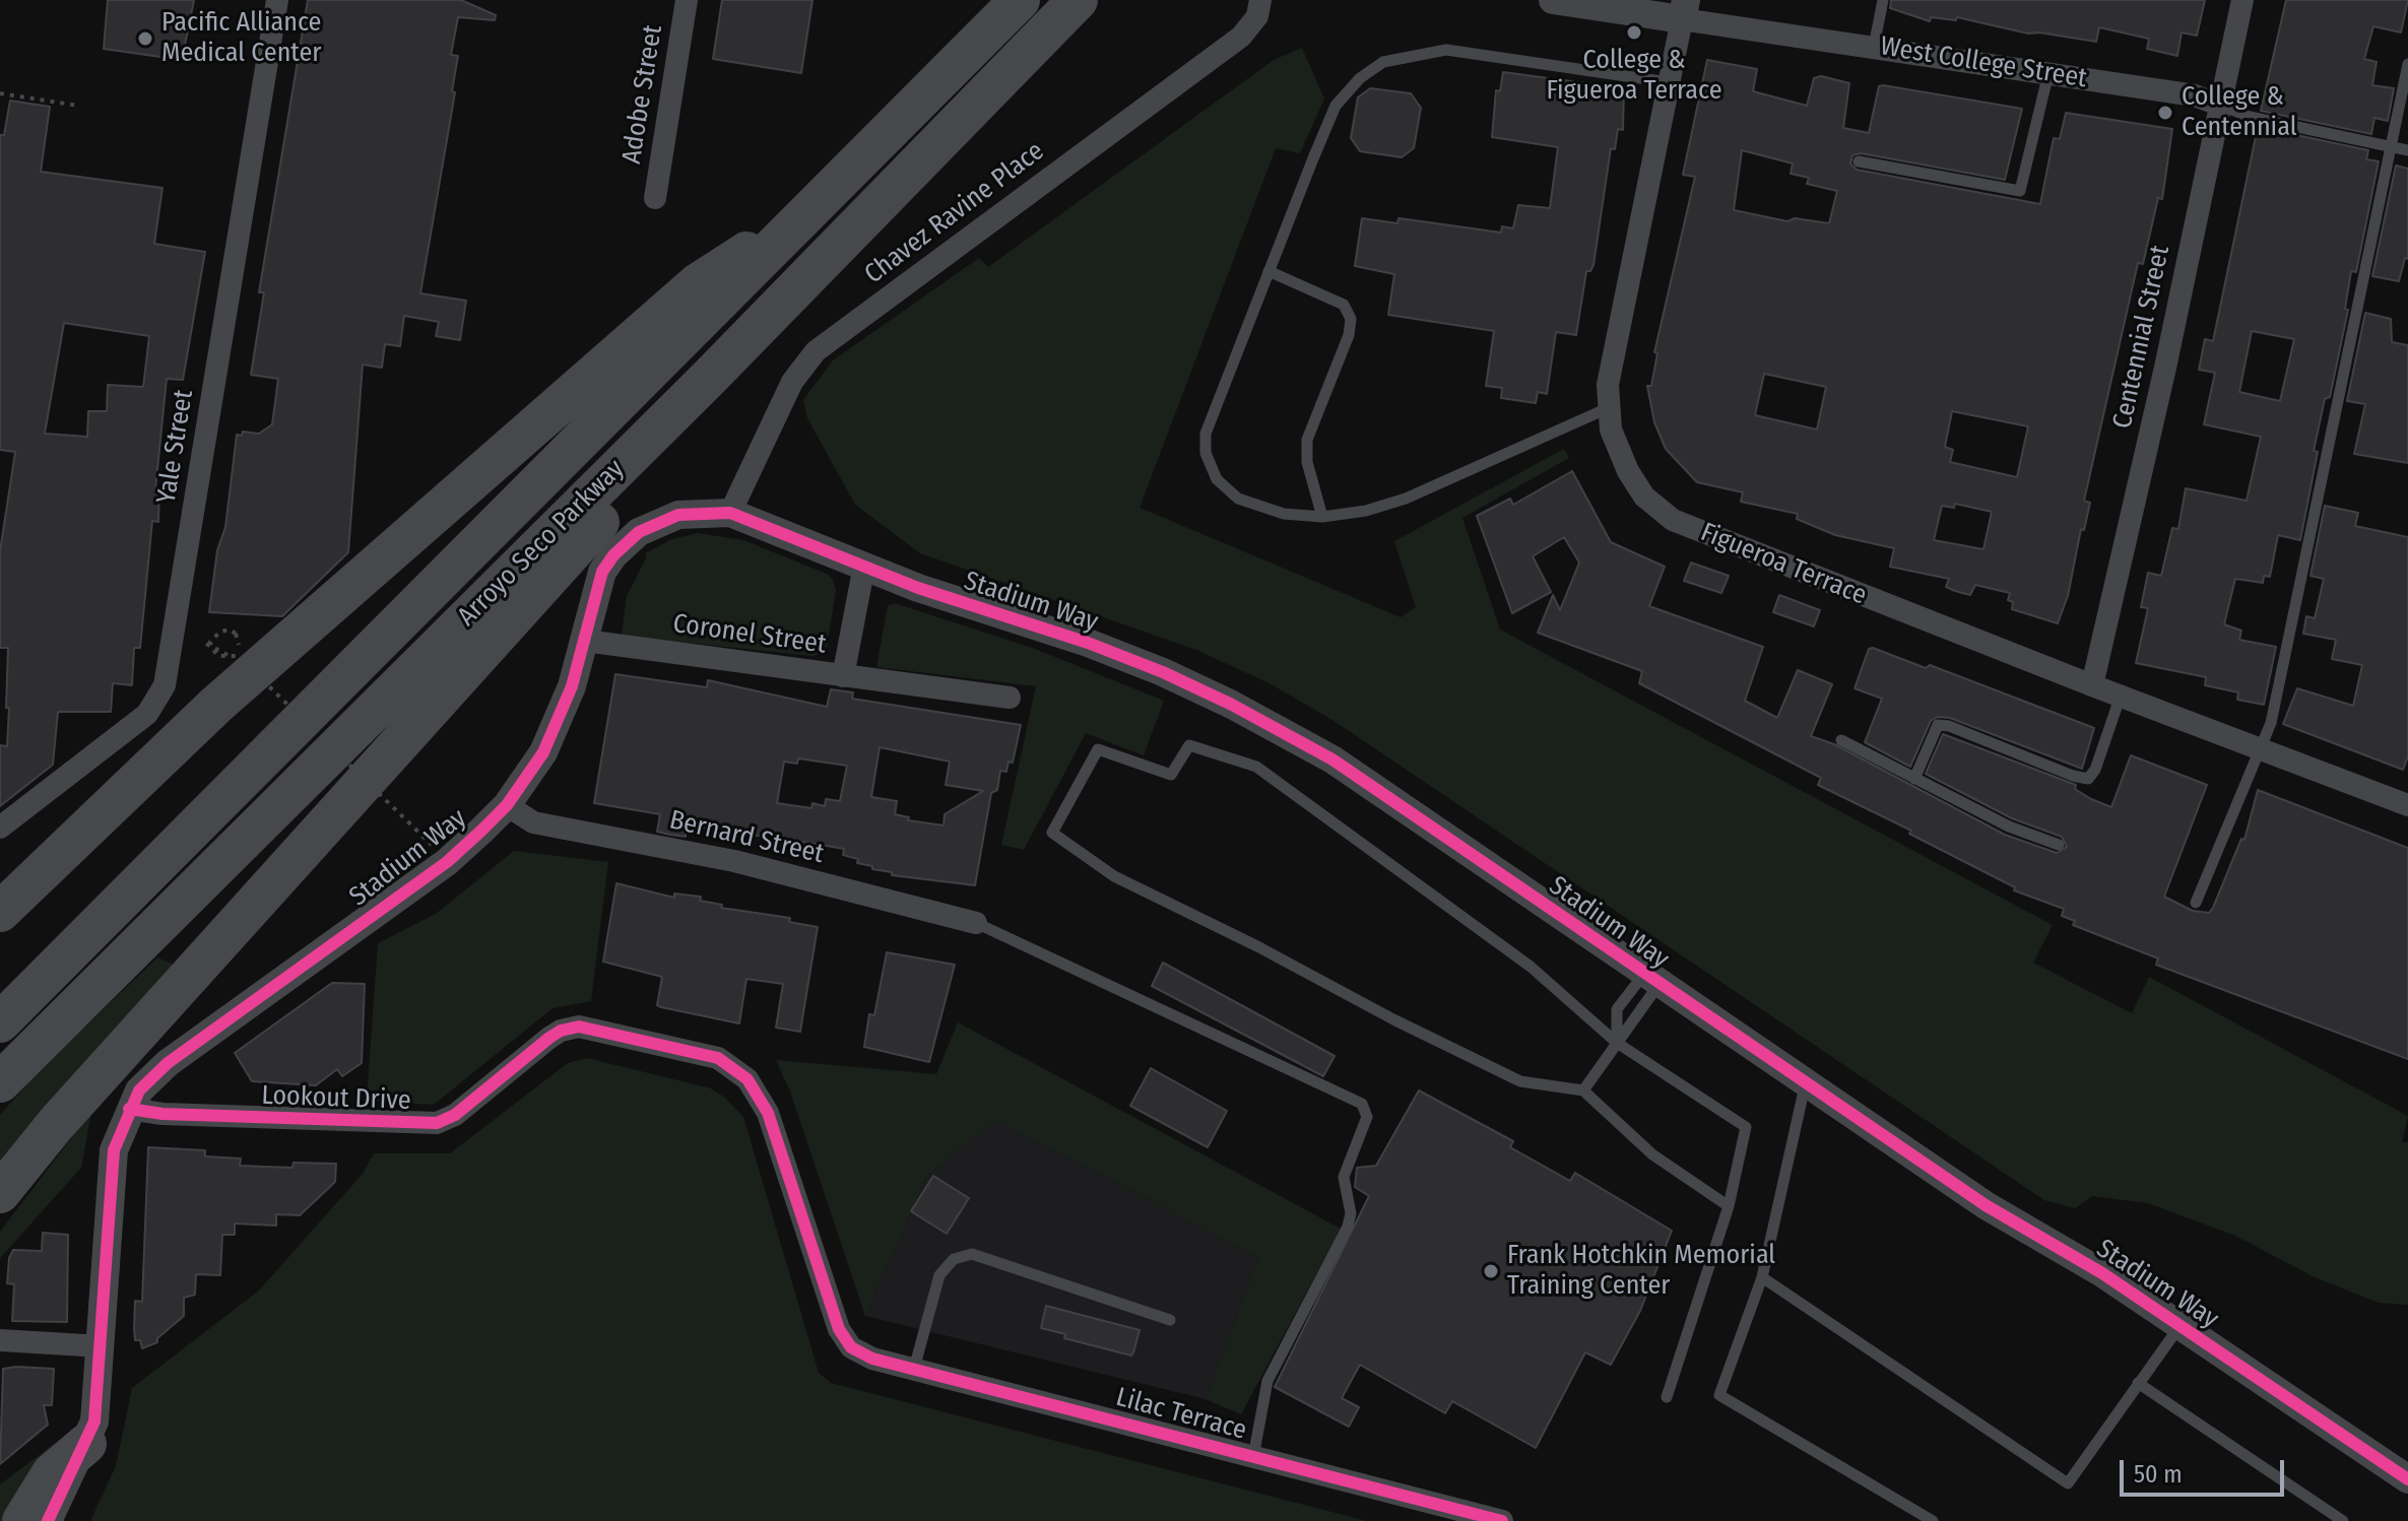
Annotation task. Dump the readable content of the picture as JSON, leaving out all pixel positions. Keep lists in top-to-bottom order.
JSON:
{
  "streets": {
    "highway": ["Arroyo Seco Parkway"],
    "street": [
      "West College Street",
      "Adobe Street",
      "Chavez Ravine Place",
      "Centennial Street",
      "Yale Street",
      "Figueroa Terrace",
      "Stadium Way",
      "Coronel Street",
      "Bernard Street",
      "Lookout Drive",
      "Lilac Terrace"
    ]
  },
  "crossings": [
    ["West College Street", "Centennial Street"],
    ["West College Street", "Figueroa Terrace"],
    ["Chavez Ravine Place", "Stadium Way"],
    ["Centennial Street", "Figueroa Terrace"],
    ["Stadium Way", "Coronel Street"],
    ["Stadium Way", "Bernard Street"],
    ["Stadium Way", "Lookout Drive"],
    ["Lookout Drive", "Lilac Terrace"]
  ],
  "places": [
    "College & Figueroa Terrace",
    "Pacific Alliance Medical Center",
    "College & Centennial",
    "Frank Hotchkin Memorial Training Center"
  ],
  "scale_bar": "50 m"
}
